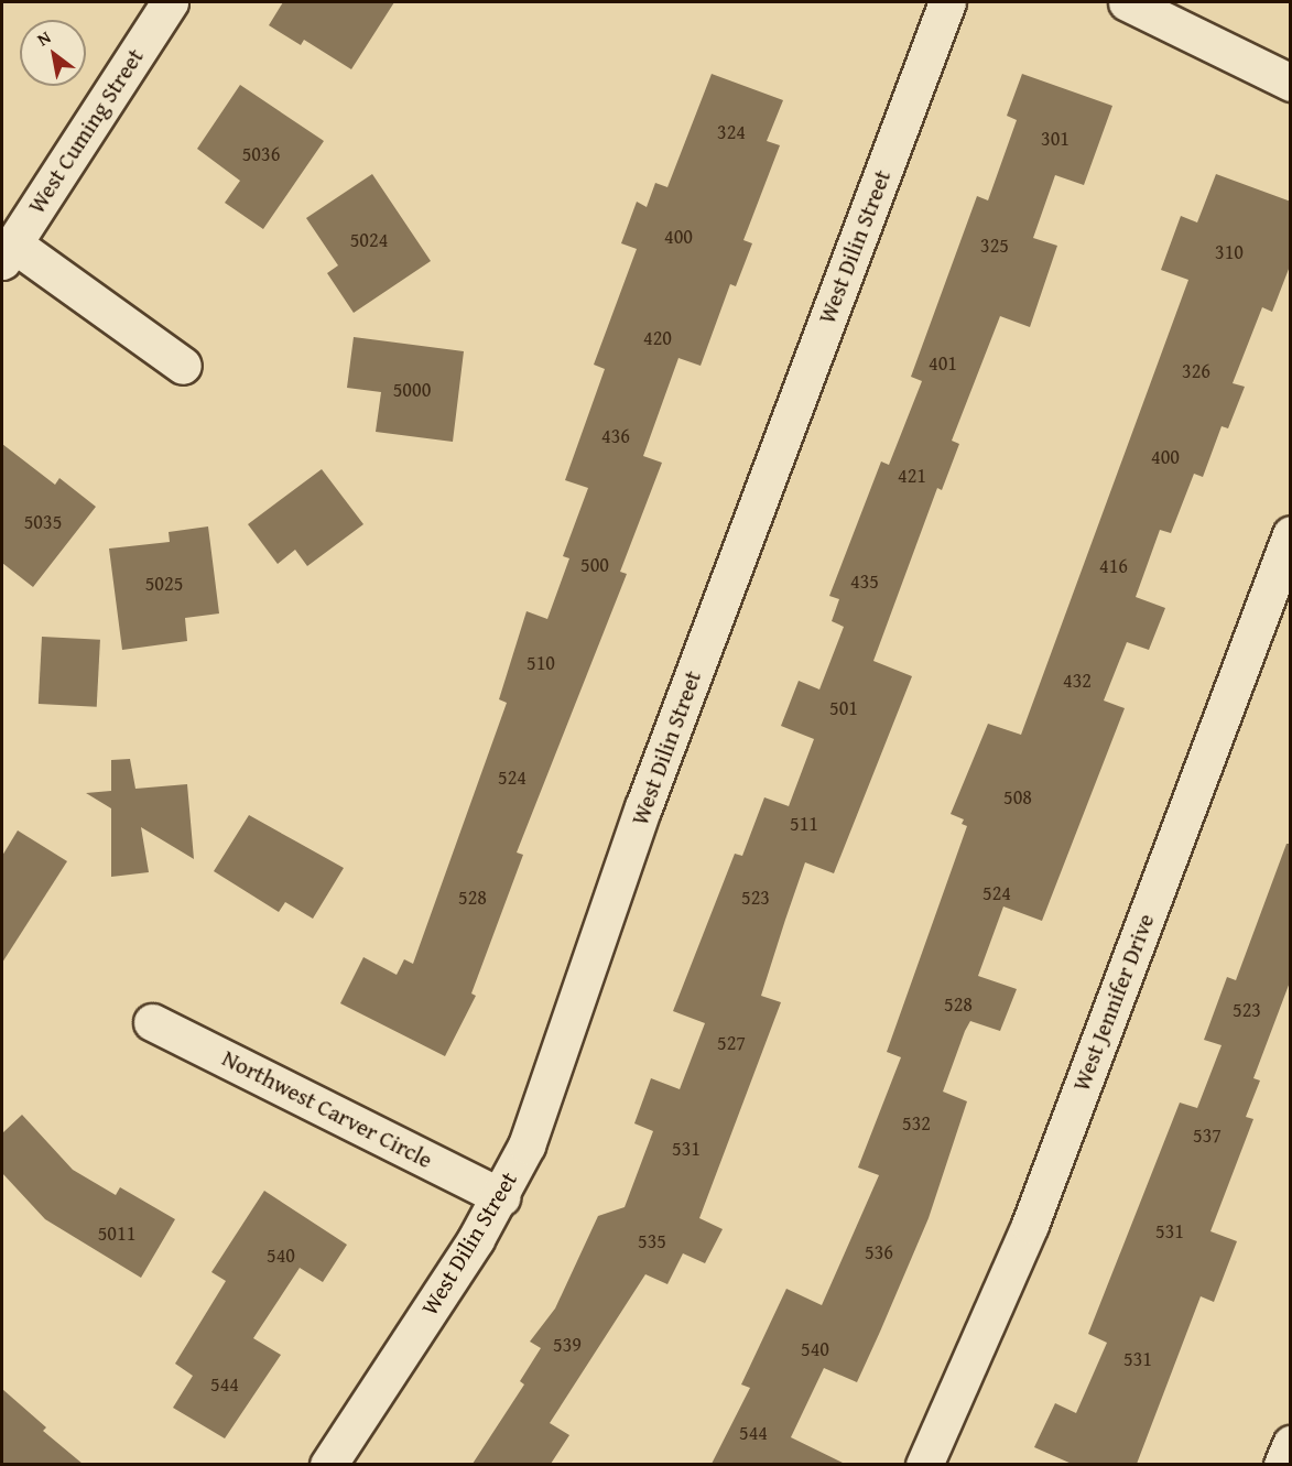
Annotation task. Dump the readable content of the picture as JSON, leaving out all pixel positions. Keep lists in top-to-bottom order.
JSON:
{
  "streets": {
    "street": [
      "West Cuming Street",
      "West Dilin Street",
      "West Jennifer Drive",
      "Northwest Carver Circle"
    ]
  },
  "crossings": [
    ["West Dilin Street", "Northwest Carver Circle"]
  ],
  "house_numbers": [
    "324",
    "301",
    "5036",
    "400",
    "5024",
    "325",
    "310",
    "420",
    "401",
    "326",
    "5000",
    "436",
    "400",
    "421",
    "5035",
    "500",
    "416",
    "435",
    "5025",
    "510",
    "432",
    "501",
    "524",
    "508",
    "511",
    "524",
    "528",
    "523",
    "528",
    "523",
    "527",
    "532",
    "537",
    "531",
    "531",
    "5011",
    "535",
    "536",
    "540",
    "539",
    "540",
    "531",
    "544",
    "544"
  ],
  "north": "top left"
}
